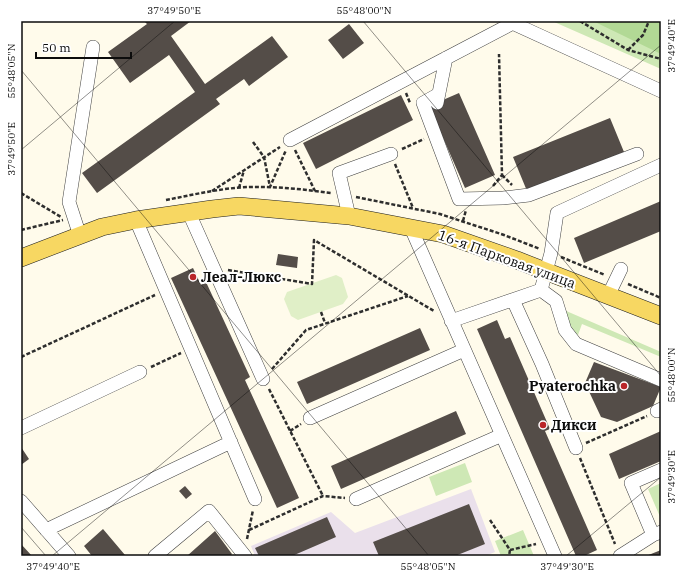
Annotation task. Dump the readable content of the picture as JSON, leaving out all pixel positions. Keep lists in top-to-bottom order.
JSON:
{
  "streets": {
    "main road": ["16-я Парковая улица"]
  },
  "places": ["Леал-Люкс", "Pyaterochka", "Дикси"],
  "scale_bar": "50 m",
  "coordinates": [
    "37°49'50\"E",
    "55°48'00\"N",
    "37°49'40\"E",
    "55°48'05\"N",
    "37°49'30\"E"
  ]
}
